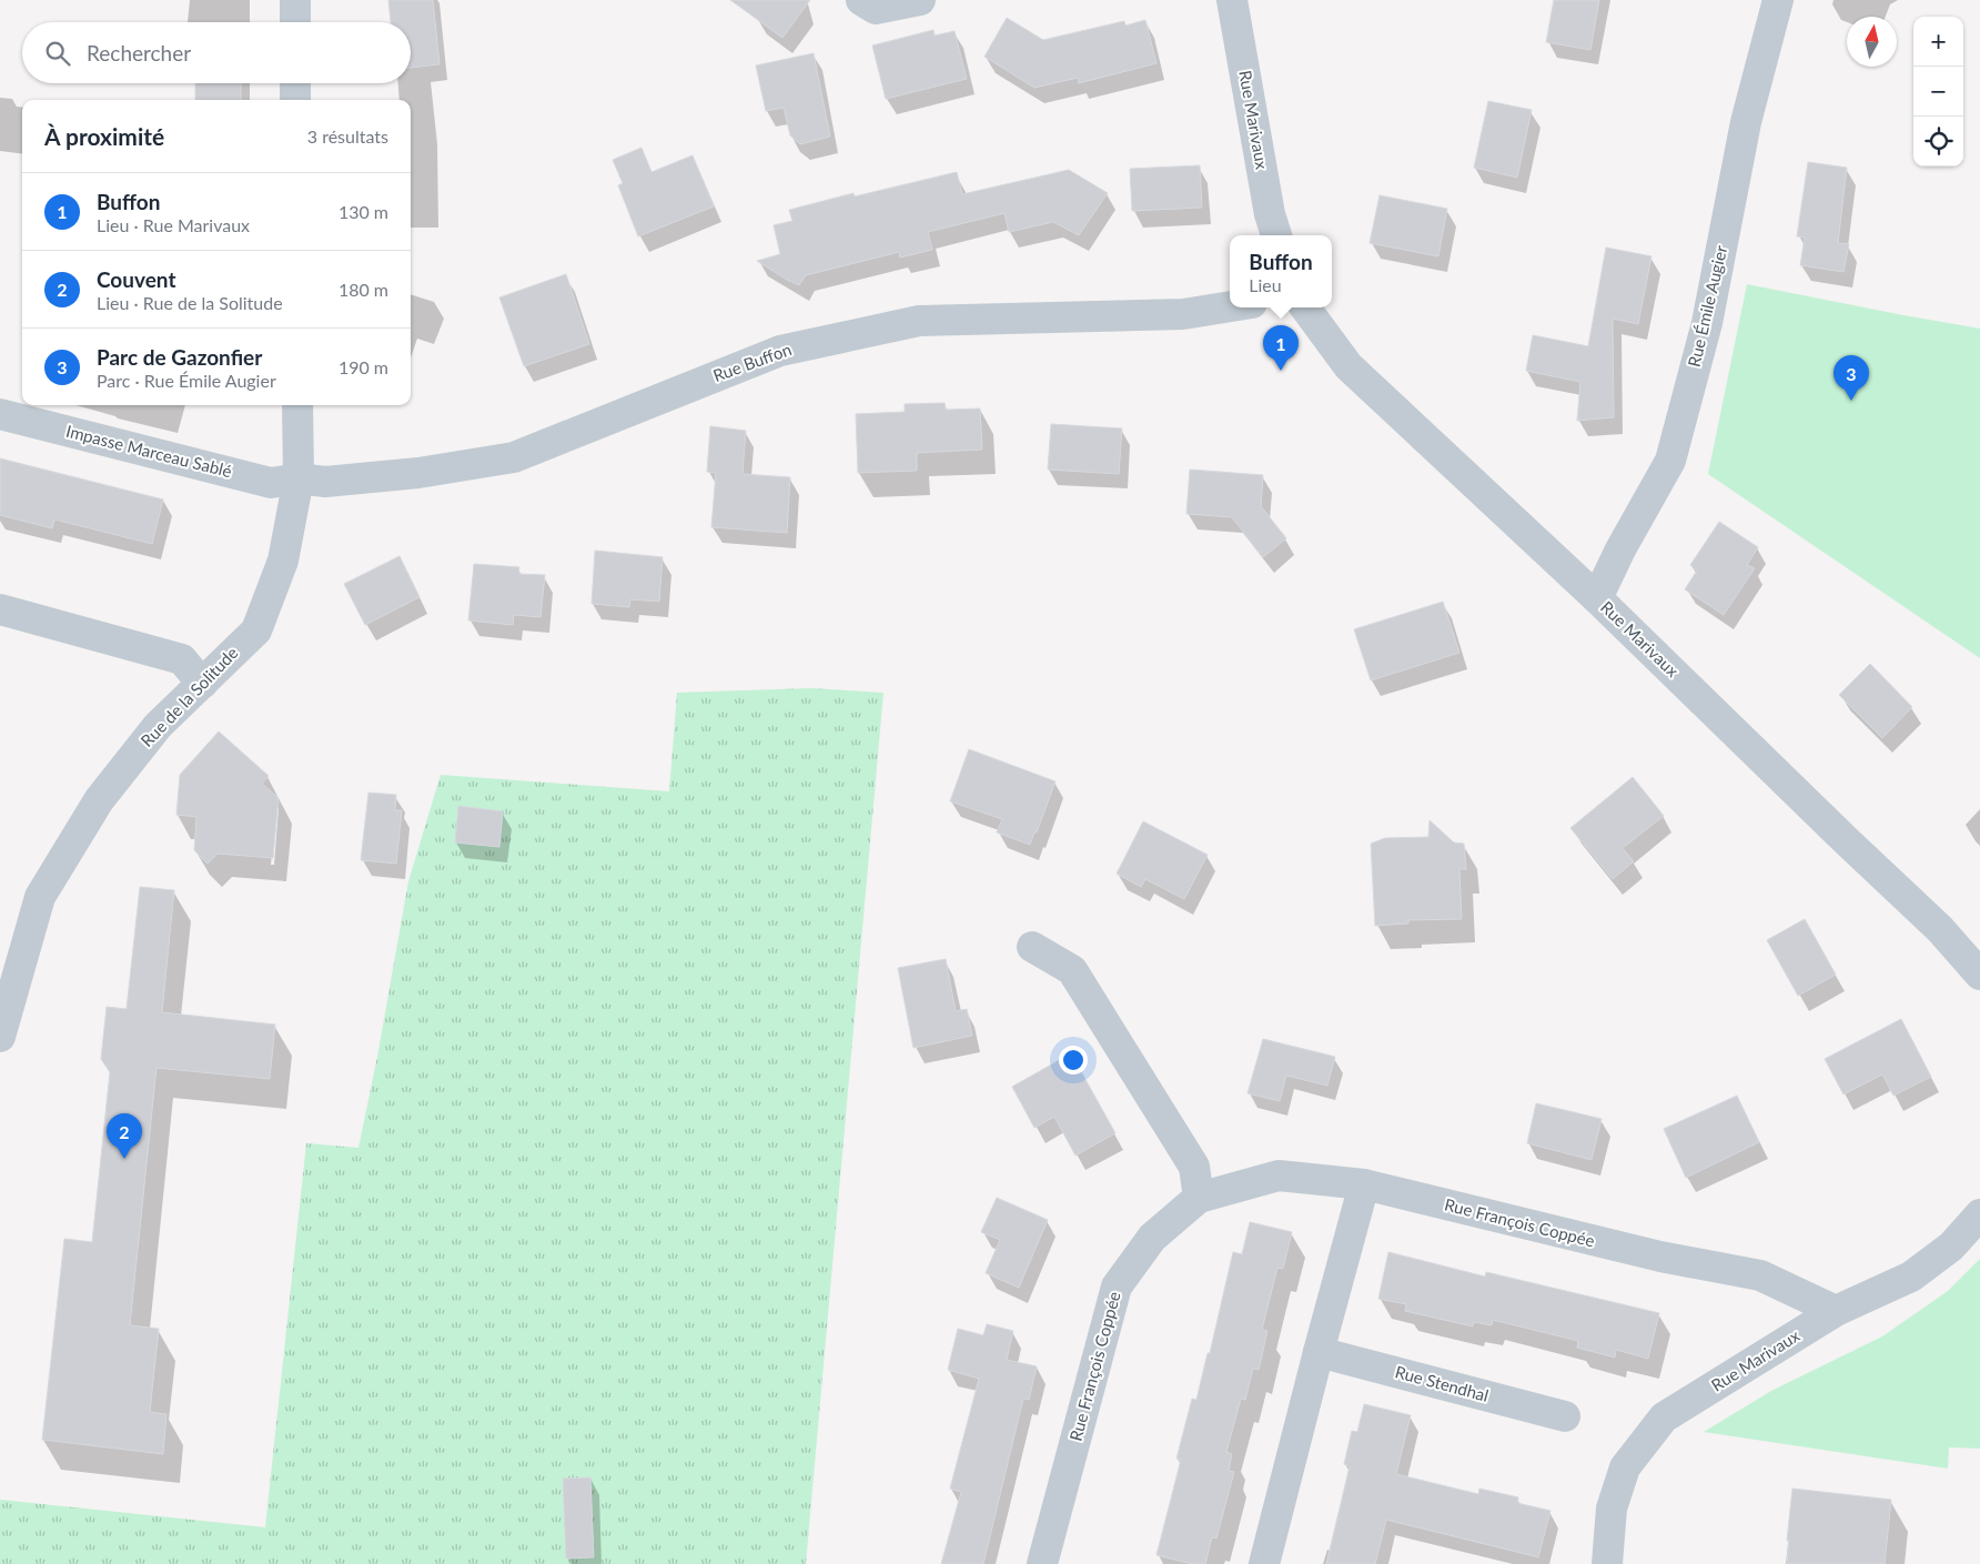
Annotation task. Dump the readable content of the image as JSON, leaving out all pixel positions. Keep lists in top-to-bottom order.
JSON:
{
  "streets": {
    "street": [
      "Rue Marivaux",
      "Rue Émile Augier",
      "Rue Buffon",
      "Impasse Marceau Sablé",
      "Rue de la Solitude",
      "Rue François Coppée",
      "Rue Stendhal"
    ]
  },
  "crossings": [
    ["Rue Marivaux", "Rue Émile Augier"],
    ["Rue Marivaux", "Rue François Coppée"],
    ["Rue Buffon", "Impasse Marceau Sablé"],
    ["Rue Buffon", "Rue de la Solitude"],
    ["Impasse Marceau Sablé", "Rue de la Solitude"]
  ],
  "north": "top",
  "page": {
    "map_buttons": ["+", "−"],
    "search": "Rechercher",
    "heading": ["À proximité", "3 résultats"],
    "list": [
      {
        "mark": "1",
        "name": "Buffon",
        "note": "Lieu · Rue Marivaux",
        "value": "130 m"
      },
      {
        "mark": "2",
        "name": "Couvent",
        "note": "Lieu · Rue de la Solitude",
        "value": "180 m"
      },
      {
        "mark": "3",
        "name": "Parc de Gazonfier",
        "note": "Parc · Rue Émile Augier",
        "value": "190 m"
      }
    ],
    "popup": ["Buffon", "Lieu"],
    "pins": ["1", "3", "2"]
  }
}
